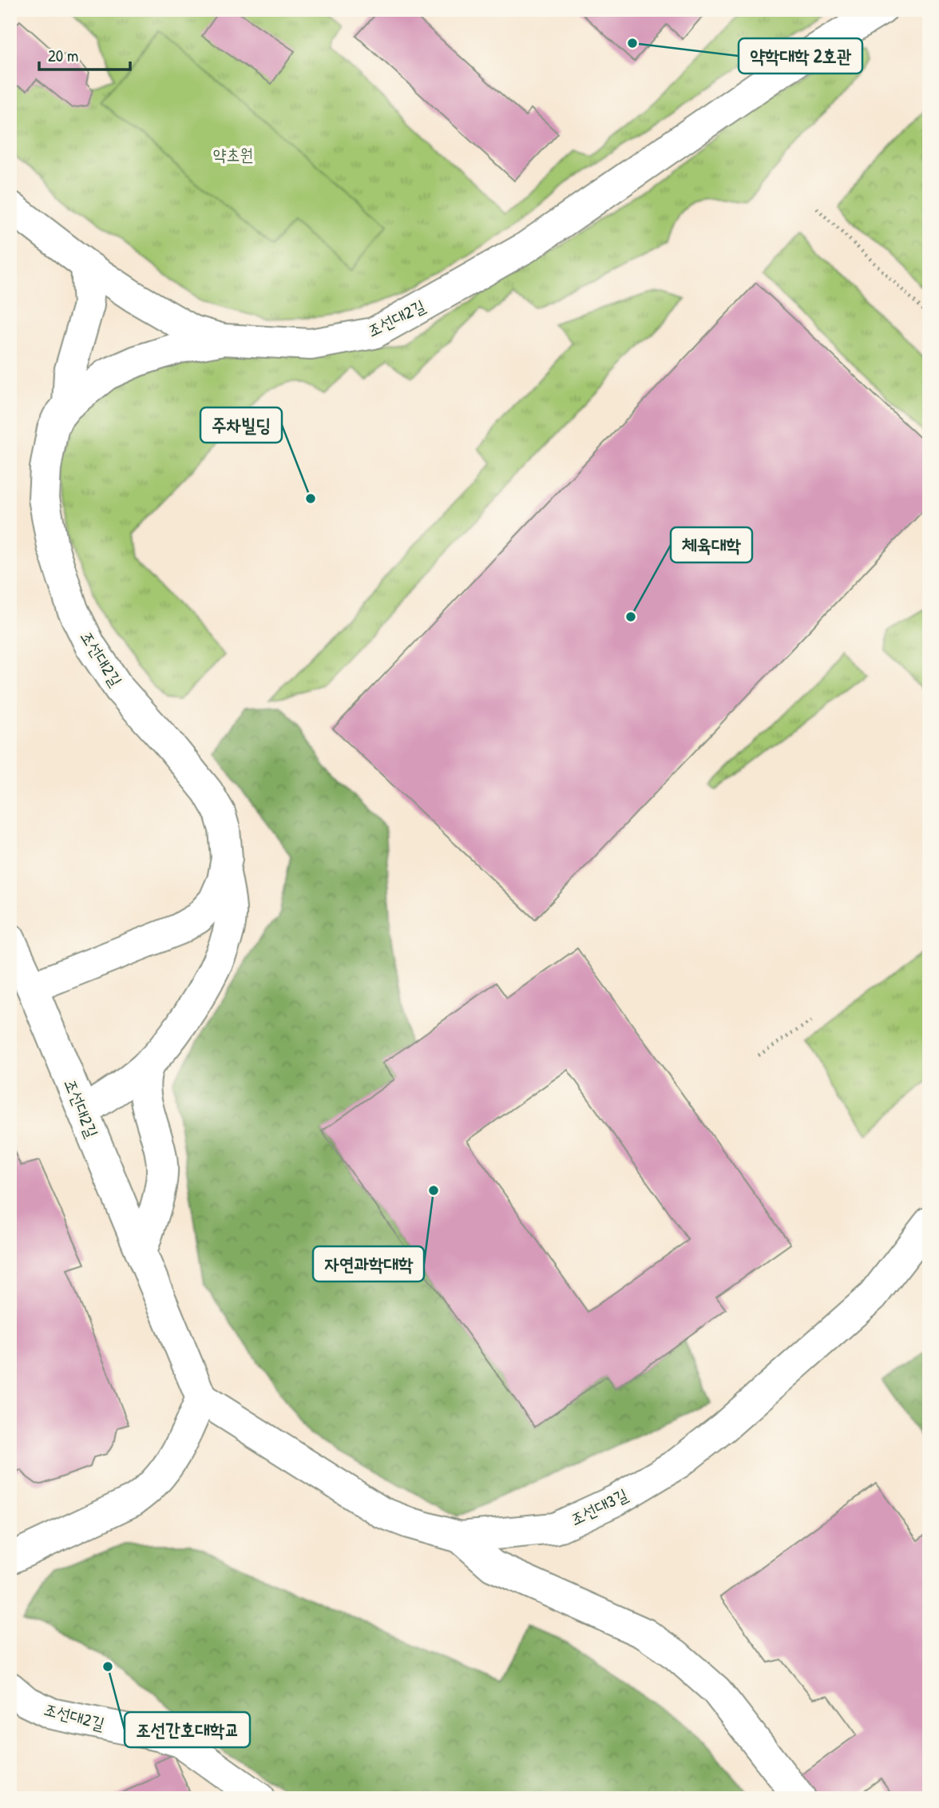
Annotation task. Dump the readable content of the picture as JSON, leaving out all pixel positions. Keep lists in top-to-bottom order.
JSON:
{
  "streets": {
    "street": ["조선대2길", "조선대3길"]
  },
  "crossings": [
    ["조선대2길", "조선대3길"]
  ],
  "parks": ["약초원"],
  "places": [
    "약학대학 2호관",
    "주차빌딩",
    "체육대학",
    "자연과학대학",
    "조선간호대학교"
  ],
  "scale_bar": "20 m"
}
